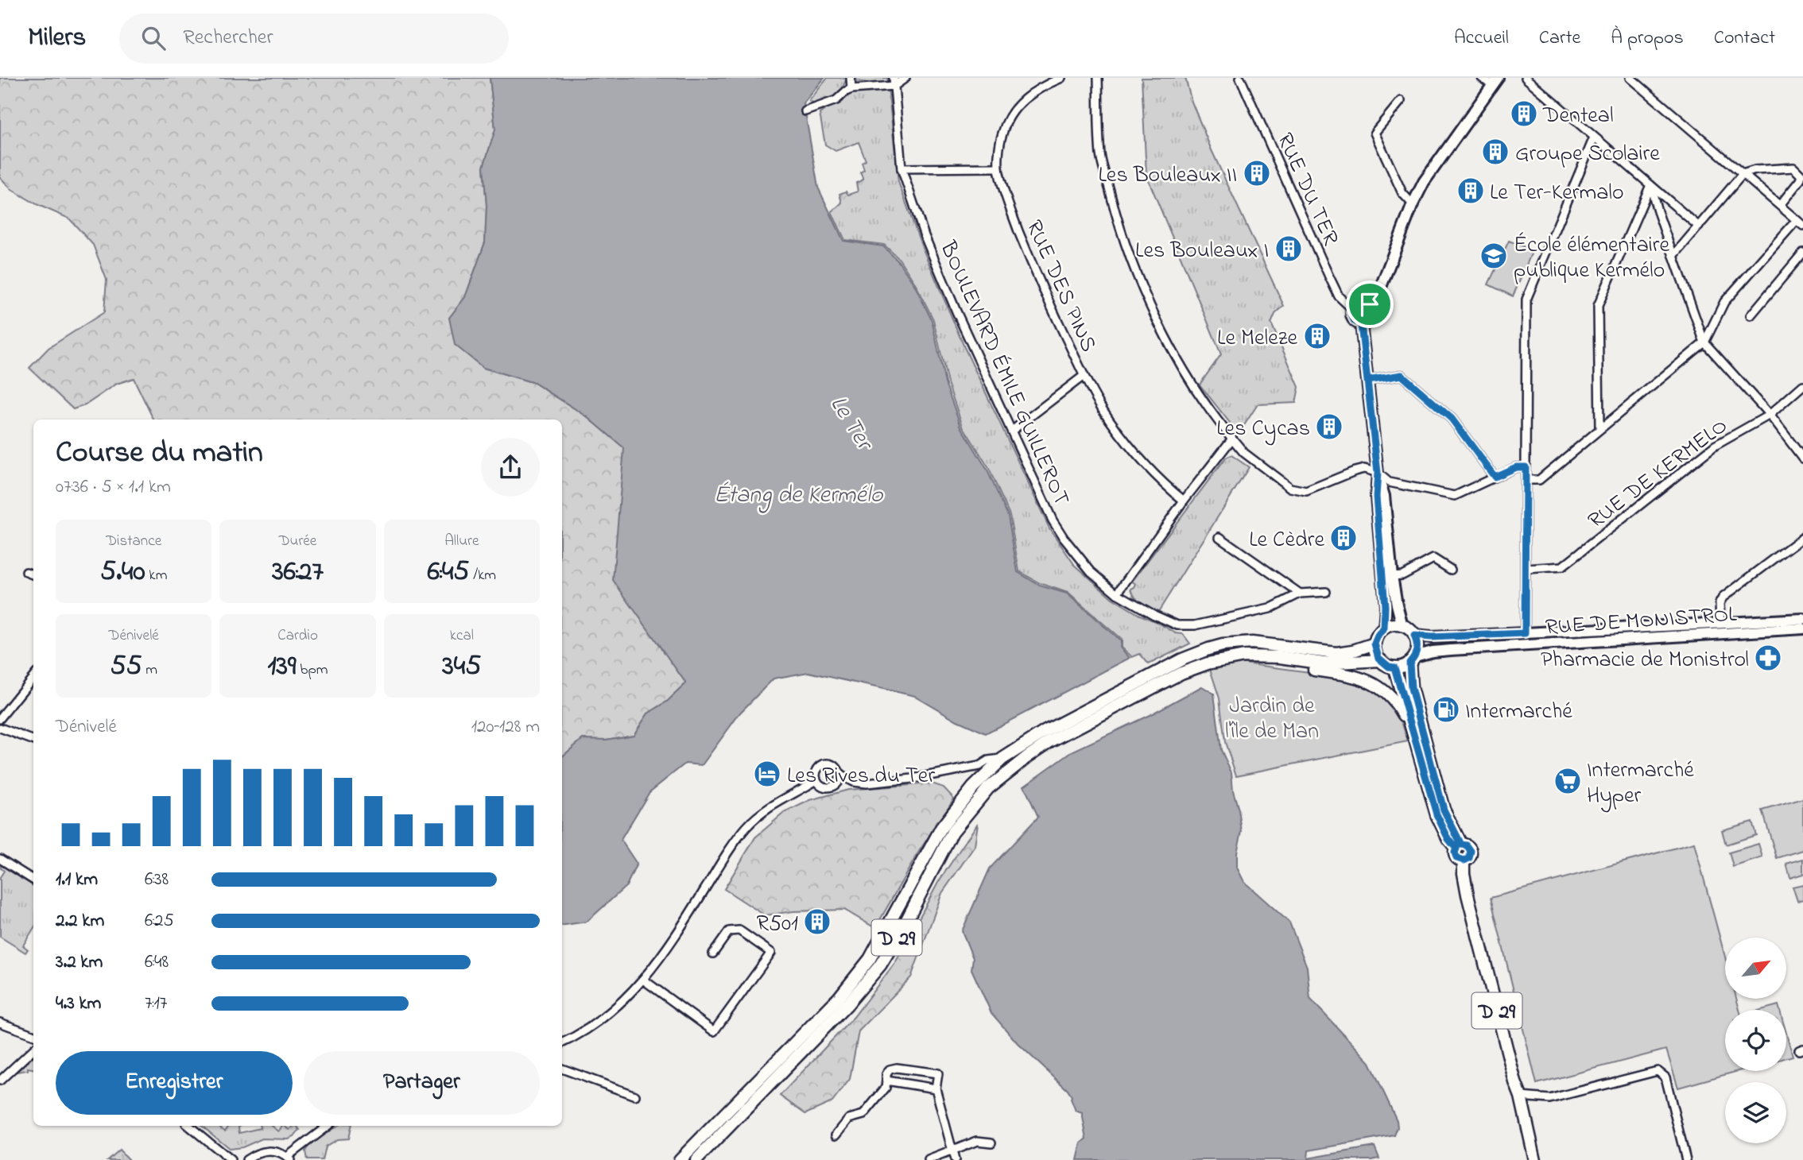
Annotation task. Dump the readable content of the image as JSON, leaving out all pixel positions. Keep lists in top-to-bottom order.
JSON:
{
  "streets": {
    "main road": ["D 29"],
    "street": [
      "RUE DU TER",
      "RUE DES PINS",
      "BOULEVARD ÉMILE GUILLEROT",
      "RUE DE KERMELO",
      "RUE DE MONISTROL"
    ]
  },
  "crossings": [
    ["RUE DE MONISTROL", "D 29"]
  ],
  "water": ["Le Ter", "Étang de Kermélo"],
  "parks": ["Jardin de l'île de Man"],
  "places": {
    "building": [
      "Denteal",
      "Groupe Scolaire",
      "Les Bouleaux II",
      "Le Ter-Kermalo",
      "Les Bouleaux I",
      "Le Meleze",
      "Les Cycas",
      "Le Cèdre",
      "R501"
    ],
    "school or university": ["École élémentaire publique Kermélo"],
    "pharmacy": ["Pharmacie de Monistrol"],
    "fuel station": ["Intermarché"],
    "hotel": ["Les Rives du Ter"],
    "supermarket": ["Intermarché Hyper"]
  },
  "north": "top right",
  "page": {
    "header": "Milers",
    "search": "Rechercher",
    "nav": [
      "Accueil",
      "Carte",
      "À propos",
      "Contact"
    ],
    "heading": ["Course du matin", "07:36 · 5 × 1.1 km"],
    "stats": [
      ["Distance", "5.40 km"],
      ["Durée", "36:27"],
      ["Allure", "6:45 /km"],
      ["Dénivelé", "55 m"],
      ["Cardio", "139 bpm"],
      ["kcal", "345"]
    ],
    "chart": ["Dénivelé", "120–128 m"],
    "list": [
      {
        "name": "1.1 km",
        "note": "6:38"
      },
      {
        "name": "2.2 km",
        "note": "6:25"
      },
      {
        "name": "3.2 km",
        "note": "6:48"
      },
      {
        "name": "4.3 km",
        "note": "7:17"
      }
    ],
    "buttons": ["Enregistrer", "Partager"]
  }
}
